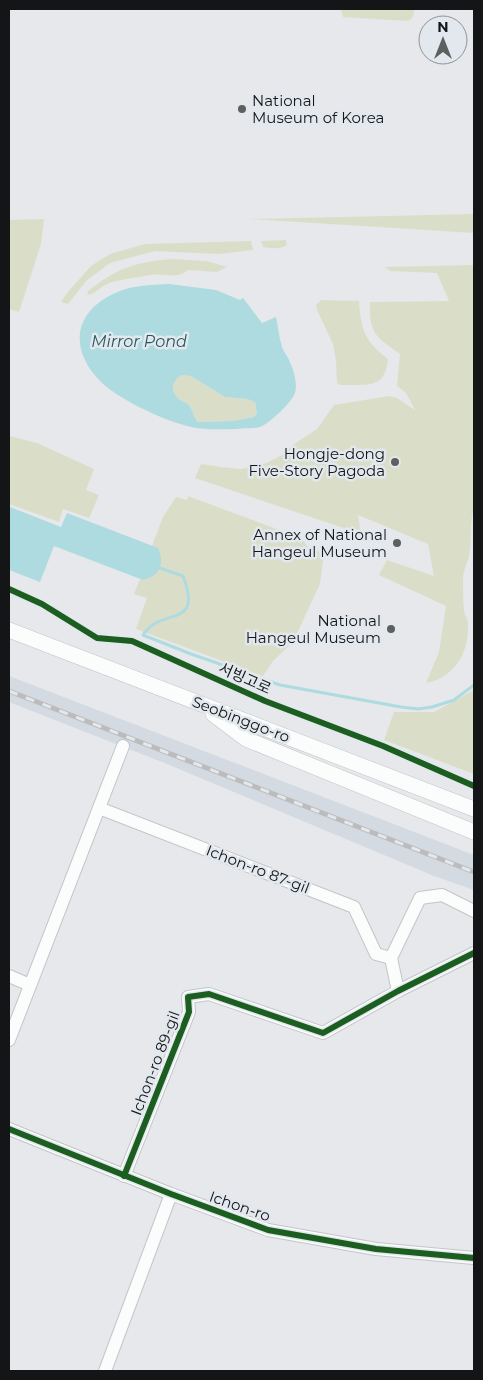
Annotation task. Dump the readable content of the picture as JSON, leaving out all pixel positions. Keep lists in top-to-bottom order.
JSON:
{
  "streets": {
    "main road": ["Seobinggo-ro"],
    "street": ["Ichon-ro 87-gil", "Ichon-ro 89-gil", "Ichon-ro"],
    "cycle path": ["서빙고로"]
  },
  "crossings": [
    ["Ichon-ro 89-gil", "Ichon-ro"]
  ],
  "water": ["Mirror Pond"],
  "places": [
    "National Museum of Korea",
    "Hongje-dong Five-Story Pagoda",
    "Annex of National Hangeul Museum",
    "National Hangeul Museum"
  ],
  "north": "top"
}
